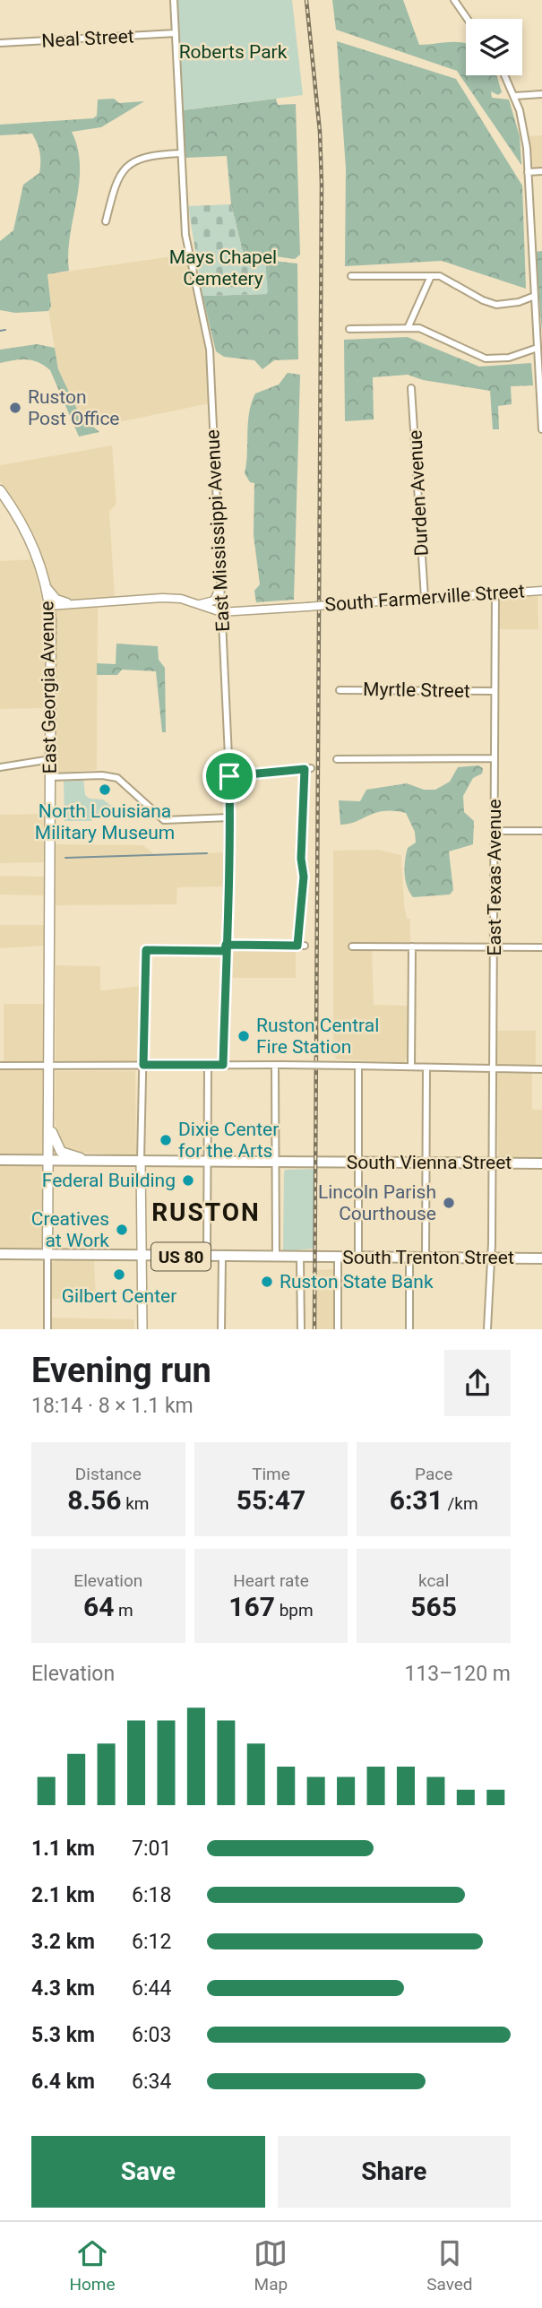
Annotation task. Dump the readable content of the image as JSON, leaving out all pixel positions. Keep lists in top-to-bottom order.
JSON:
{
  "streets": {
    "highway": ["South Vienna Street", "US 80", "South Trenton Street"],
    "main road": ["East Georgia Avenue"],
    "street": [
      "Neal Street",
      "Durden Avenue",
      "East Mississippi Avenue",
      "South Farmerville Street",
      "Myrtle Street",
      "East Texas Avenue"
    ]
  },
  "crossings": [
    ["Neal Street", "East Mississippi Avenue"],
    ["Durden Avenue", "South Farmerville Street"],
    ["East Mississippi Avenue", "South Farmerville Street"],
    ["South Farmerville Street", "East Texas Avenue"],
    ["East Georgia Avenue", "South Vienna Street"],
    ["East Georgia Avenue", "US 80"],
    ["Myrtle Street", "East Texas Avenue"],
    ["East Texas Avenue", "South Vienna Street"],
    ["East Texas Avenue", "South Trenton Street"],
    ["US 80", "South Trenton Street"]
  ],
  "districts": ["RUSTON"],
  "parks": ["Roberts Park", "Mays Chapel Cemetery"],
  "places": [
    "Ruston Post Office",
    "North Louisiana Military Museum",
    "Ruston Central Fire Station",
    "Dixie Center for the Arts",
    "Federal Building",
    "Lincoln Parish Courthouse",
    "Creatives at Work",
    "Gilbert Center",
    "Ruston State Bank"
  ],
  "page": {
    "heading": ["Evening run", "18:14 · 8 × 1.1 km"],
    "stats": [
      ["Distance", "8.56 km"],
      ["Time", "55:47"],
      ["Pace", "6:31 /km"],
      ["Elevation", "64 m"],
      ["Heart rate", "167 bpm"],
      ["kcal", "565"]
    ],
    "chart": ["Elevation", "113–120 m"],
    "list": [
      {
        "name": "1.1 km",
        "note": "7:01"
      },
      {
        "name": "2.1 km",
        "note": "6:18"
      },
      {
        "name": "3.2 km",
        "note": "6:12"
      },
      {
        "name": "4.3 km",
        "note": "6:44"
      },
      {
        "name": "5.3 km",
        "note": "6:03"
      },
      {
        "name": "6.4 km",
        "note": "6:34"
      }
    ],
    "buttons": ["Save", "Share"],
    "tabs": ["Home", "Map", "Saved"]
  }
}
